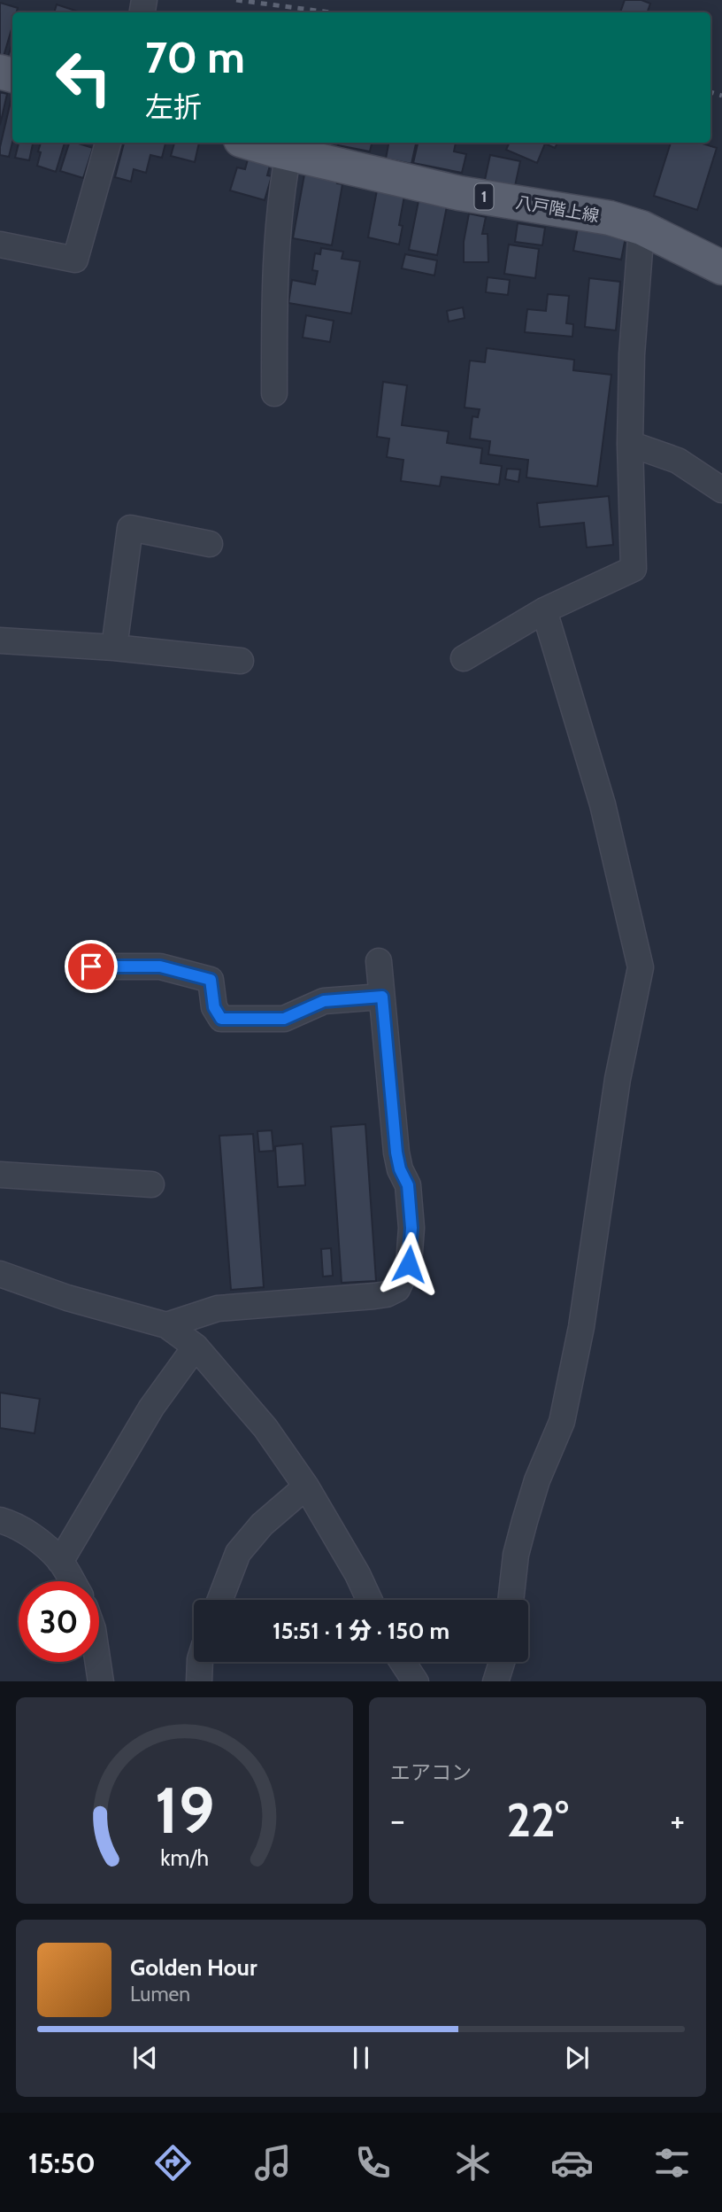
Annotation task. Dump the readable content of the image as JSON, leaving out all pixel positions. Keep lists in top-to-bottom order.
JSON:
{
  "streets": {
    "main road": ["1", "八戸階上線"]
  },
  "page": {
    "turn": ["70 m", "左折"],
    "limit": "30",
    "trip": "15:51 · 1 分 · 150 m",
    "tile": "エアコン",
    "heat": ["−", "22°", "+"],
    "song": ["Golden Hour", "Lumen"],
    "tabs": "15:50",
    "gauge": ["19", "km/h"]
  }
}
